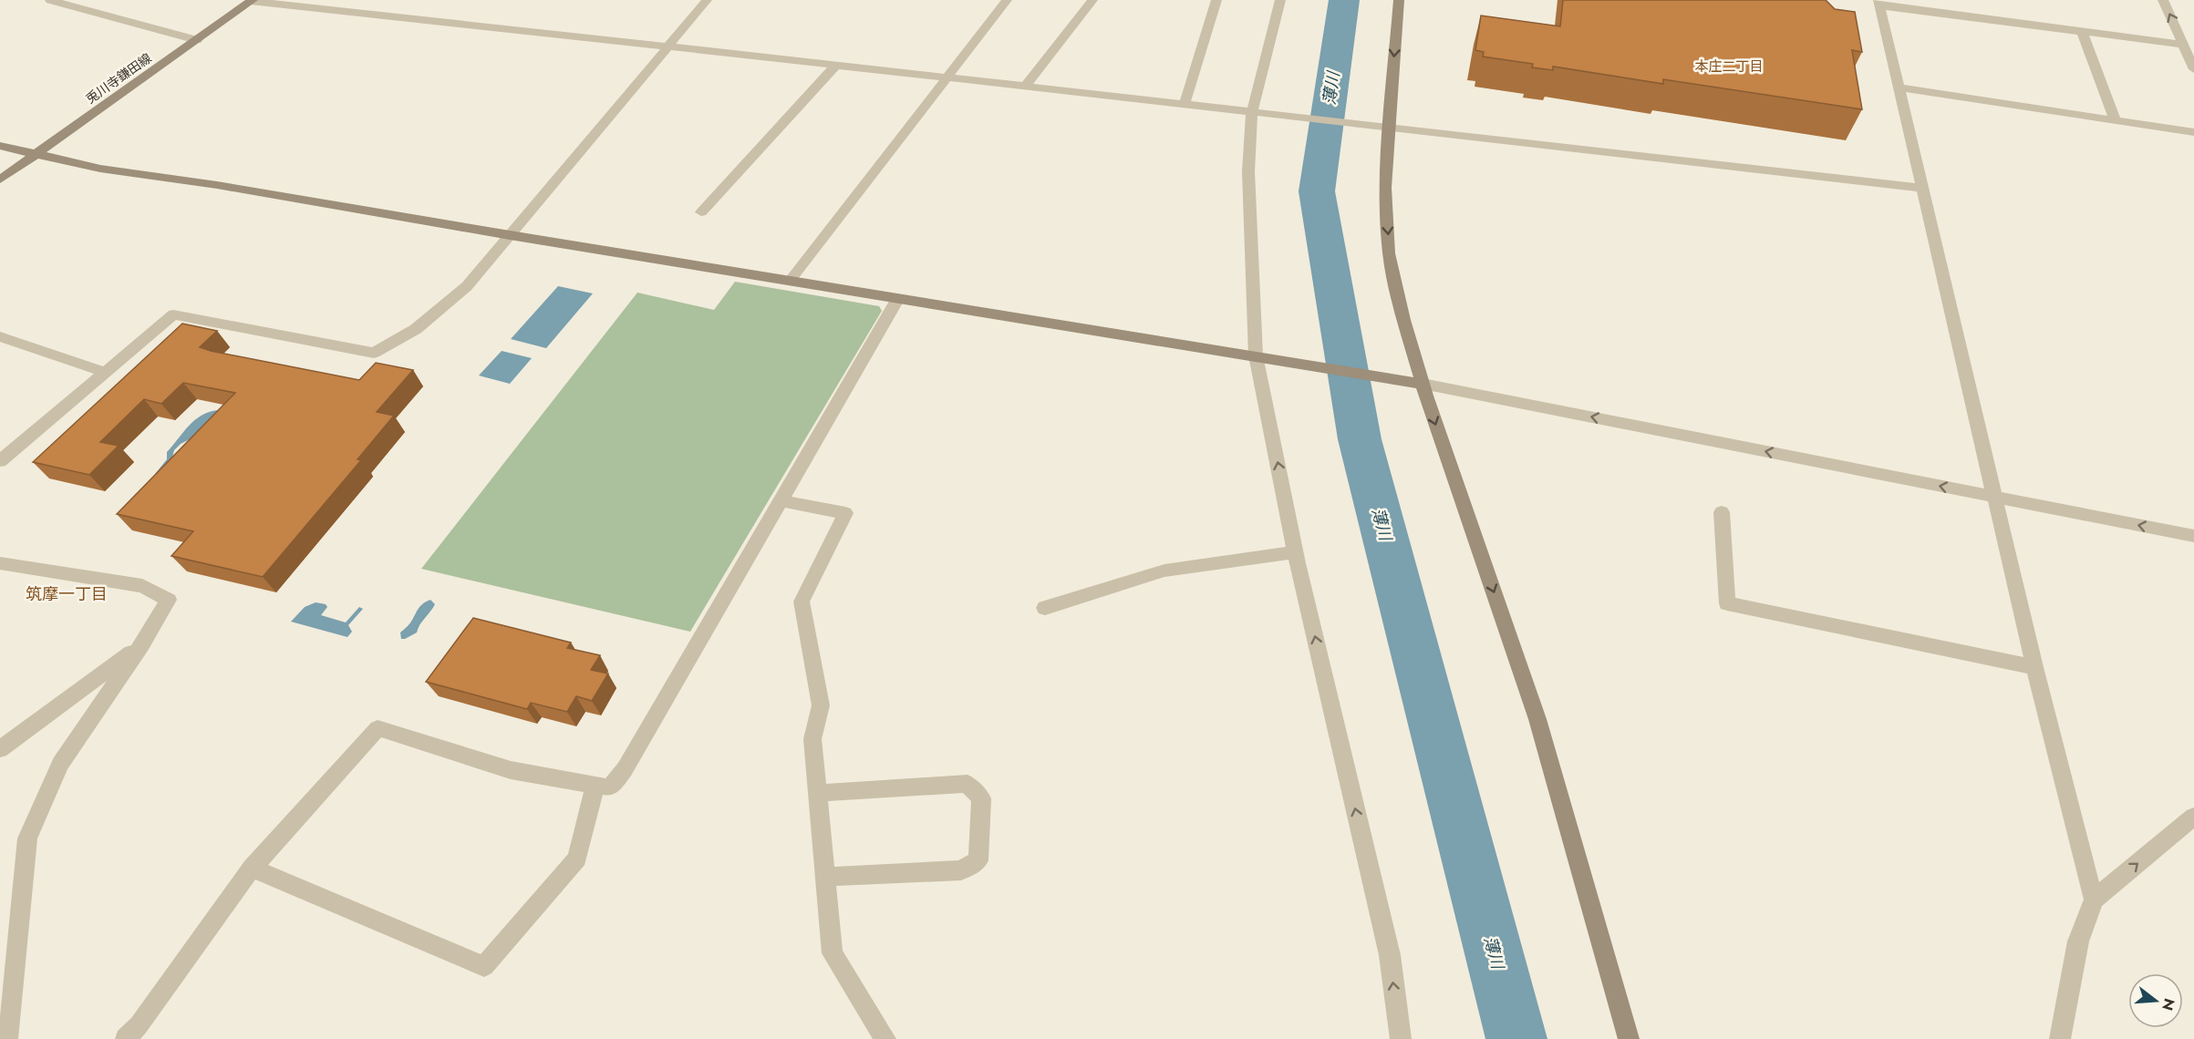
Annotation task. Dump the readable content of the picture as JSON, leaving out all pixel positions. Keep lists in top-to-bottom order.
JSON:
{
  "streets": {
    "street": ["兎川寺鎌田線"]
  },
  "districts": ["本庄二丁目", "筑摩一丁目"],
  "water": ["薄川"],
  "north": "right"
}
